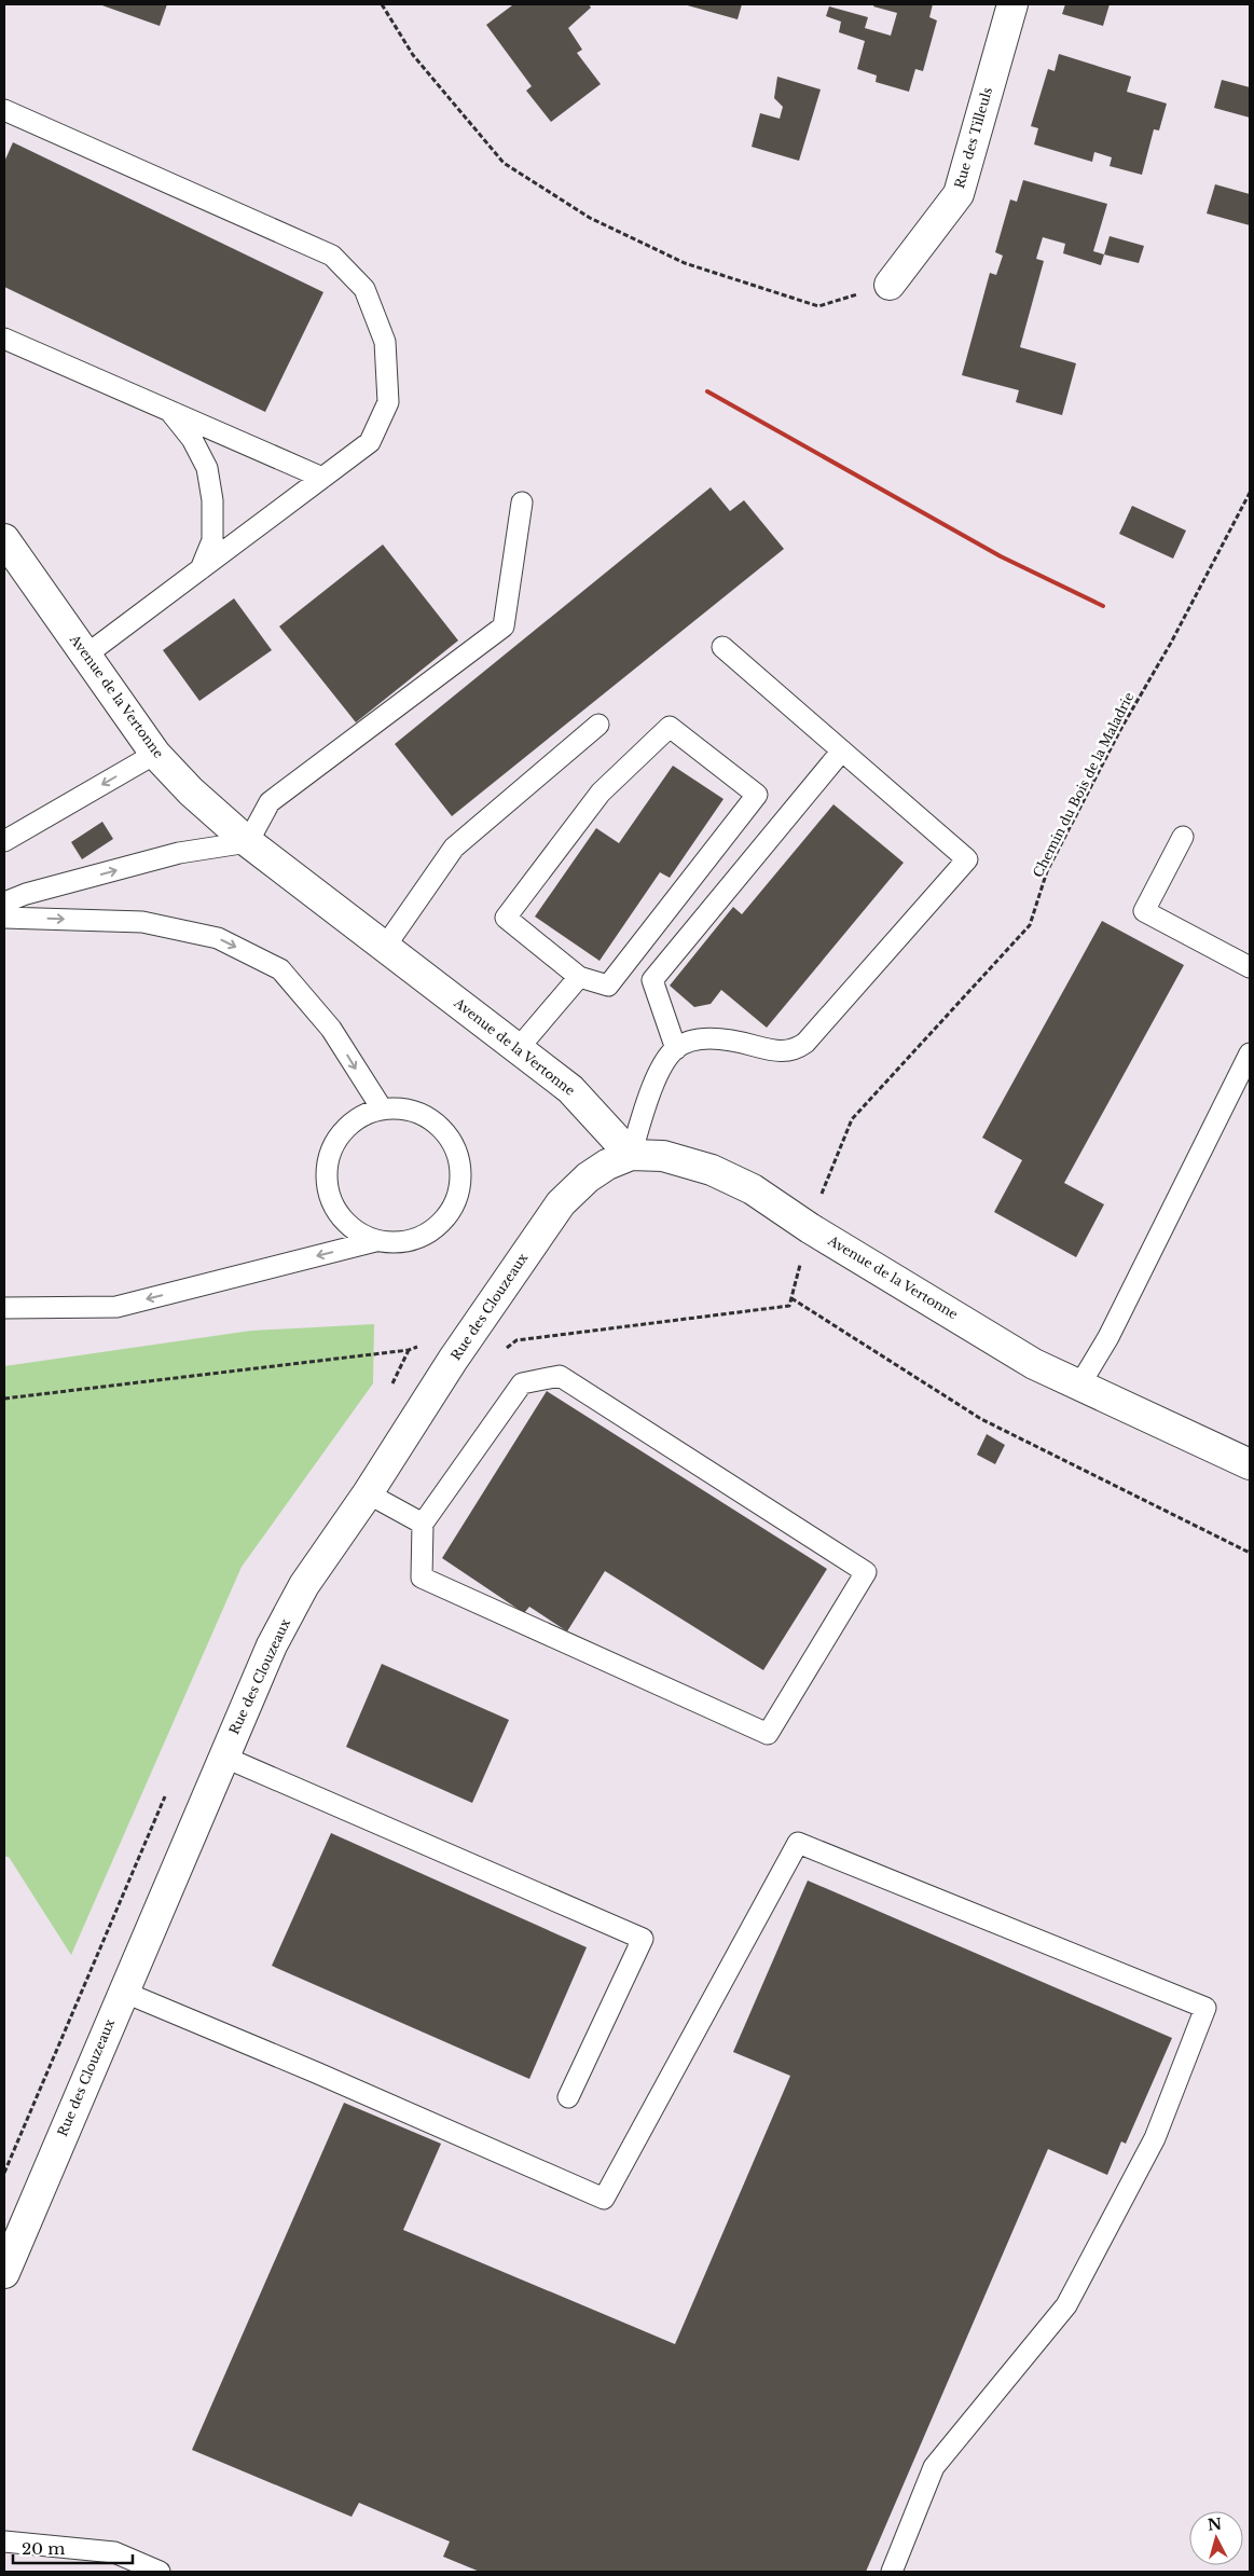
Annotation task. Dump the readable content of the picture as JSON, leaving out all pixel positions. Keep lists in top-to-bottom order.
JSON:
{
  "streets": {
    "street": ["Rue des Tilleuls", "Avenue de la Vertonne", "Rue des Clouzeaux"],
    "path": ["Chemin du Bois de la Maladrie"]
  },
  "crossings": [
    ["Avenue de la Vertonne", "Chemin du Bois de la Maladrie"],
    ["Avenue de la Vertonne", "Rue des Clouzeaux"]
  ],
  "scale_bar": "20 m",
  "north": "top"
}
